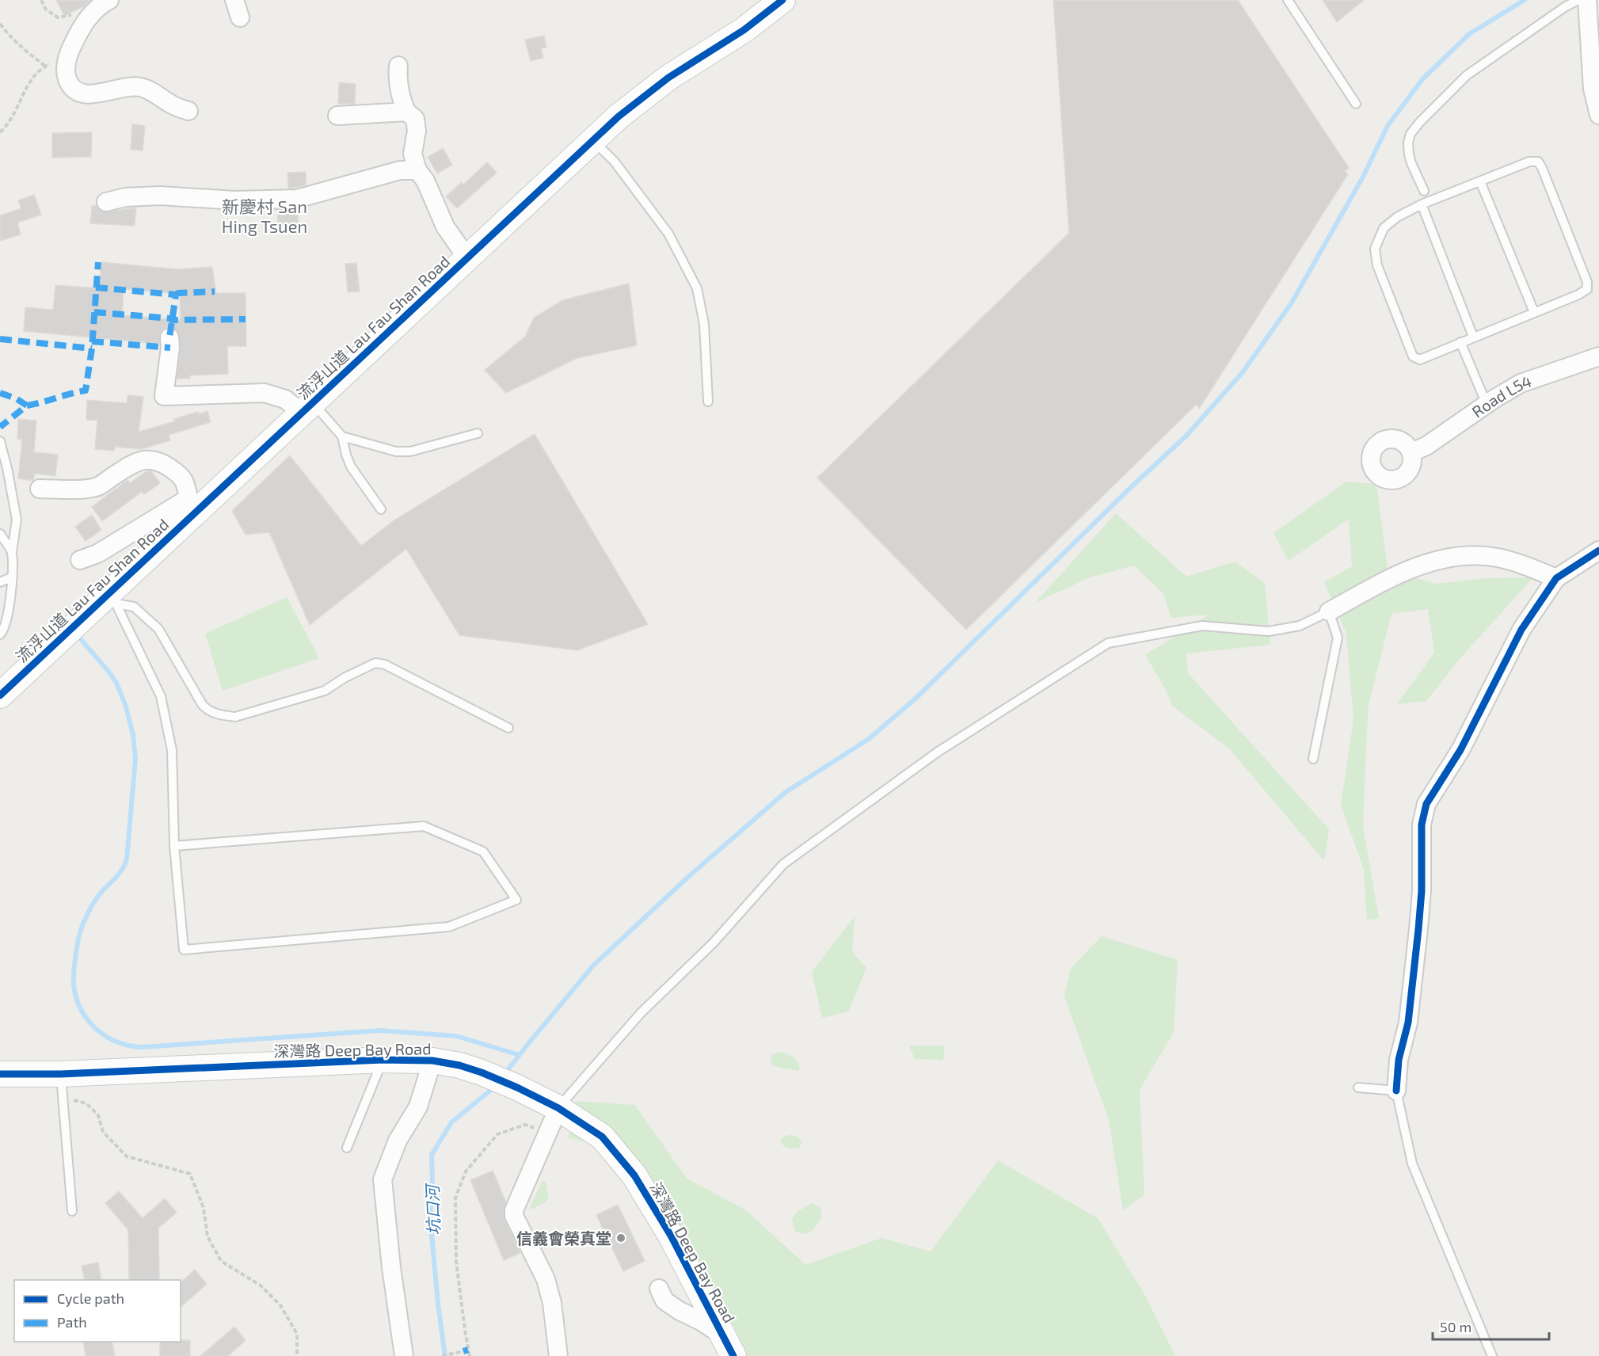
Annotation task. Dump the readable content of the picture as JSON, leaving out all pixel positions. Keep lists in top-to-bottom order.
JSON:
{
  "streets": {
    "street": ["流浮山道 Lau Fau Shan Road", "Road L54", "深灣路 Deep Bay Road"]
  },
  "districts": ["新慶村 San Hing Tsuen"],
  "water": ["坑口河"],
  "places": ["信義會榮真堂"],
  "legend": ["Cycle path", "Path"],
  "scale_bar": "50 m"
}
